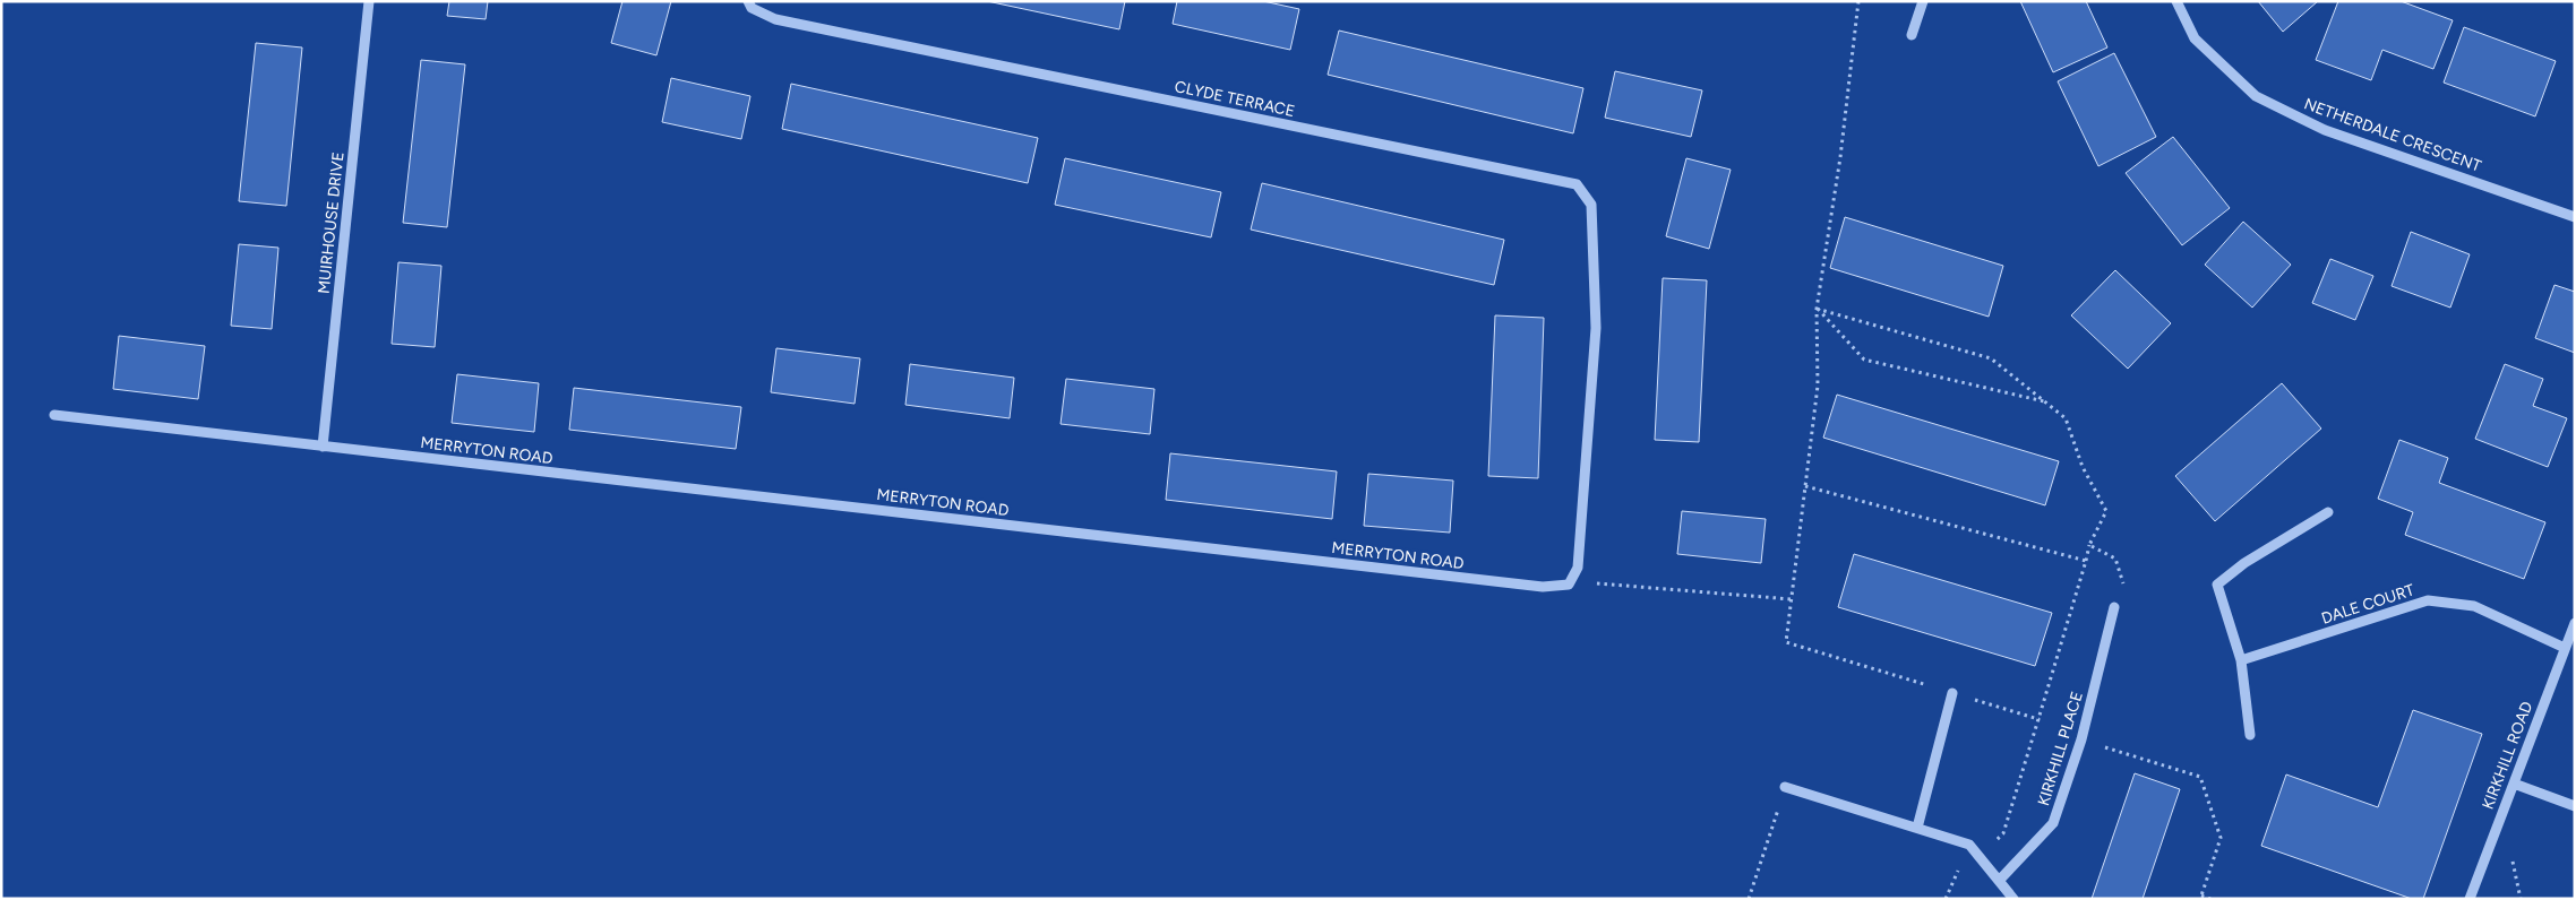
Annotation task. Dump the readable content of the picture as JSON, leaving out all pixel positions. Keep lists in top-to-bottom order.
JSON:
{
  "streets": {
    "street": [
      "CLYDE TERRACE",
      "NETHERDALE CRESCENT",
      "MUIRHOUSE DRIVE",
      "MERRYTON ROAD",
      "DALE COURT",
      "KIRKHILL PLACE",
      "KIRKHILL ROAD"
    ]
  },
  "crossings": [
    ["CLYDE TERRACE", "MERRYTON ROAD"],
    ["MUIRHOUSE DRIVE", "MERRYTON ROAD"],
    ["DALE COURT", "KIRKHILL ROAD"]
  ]
}
